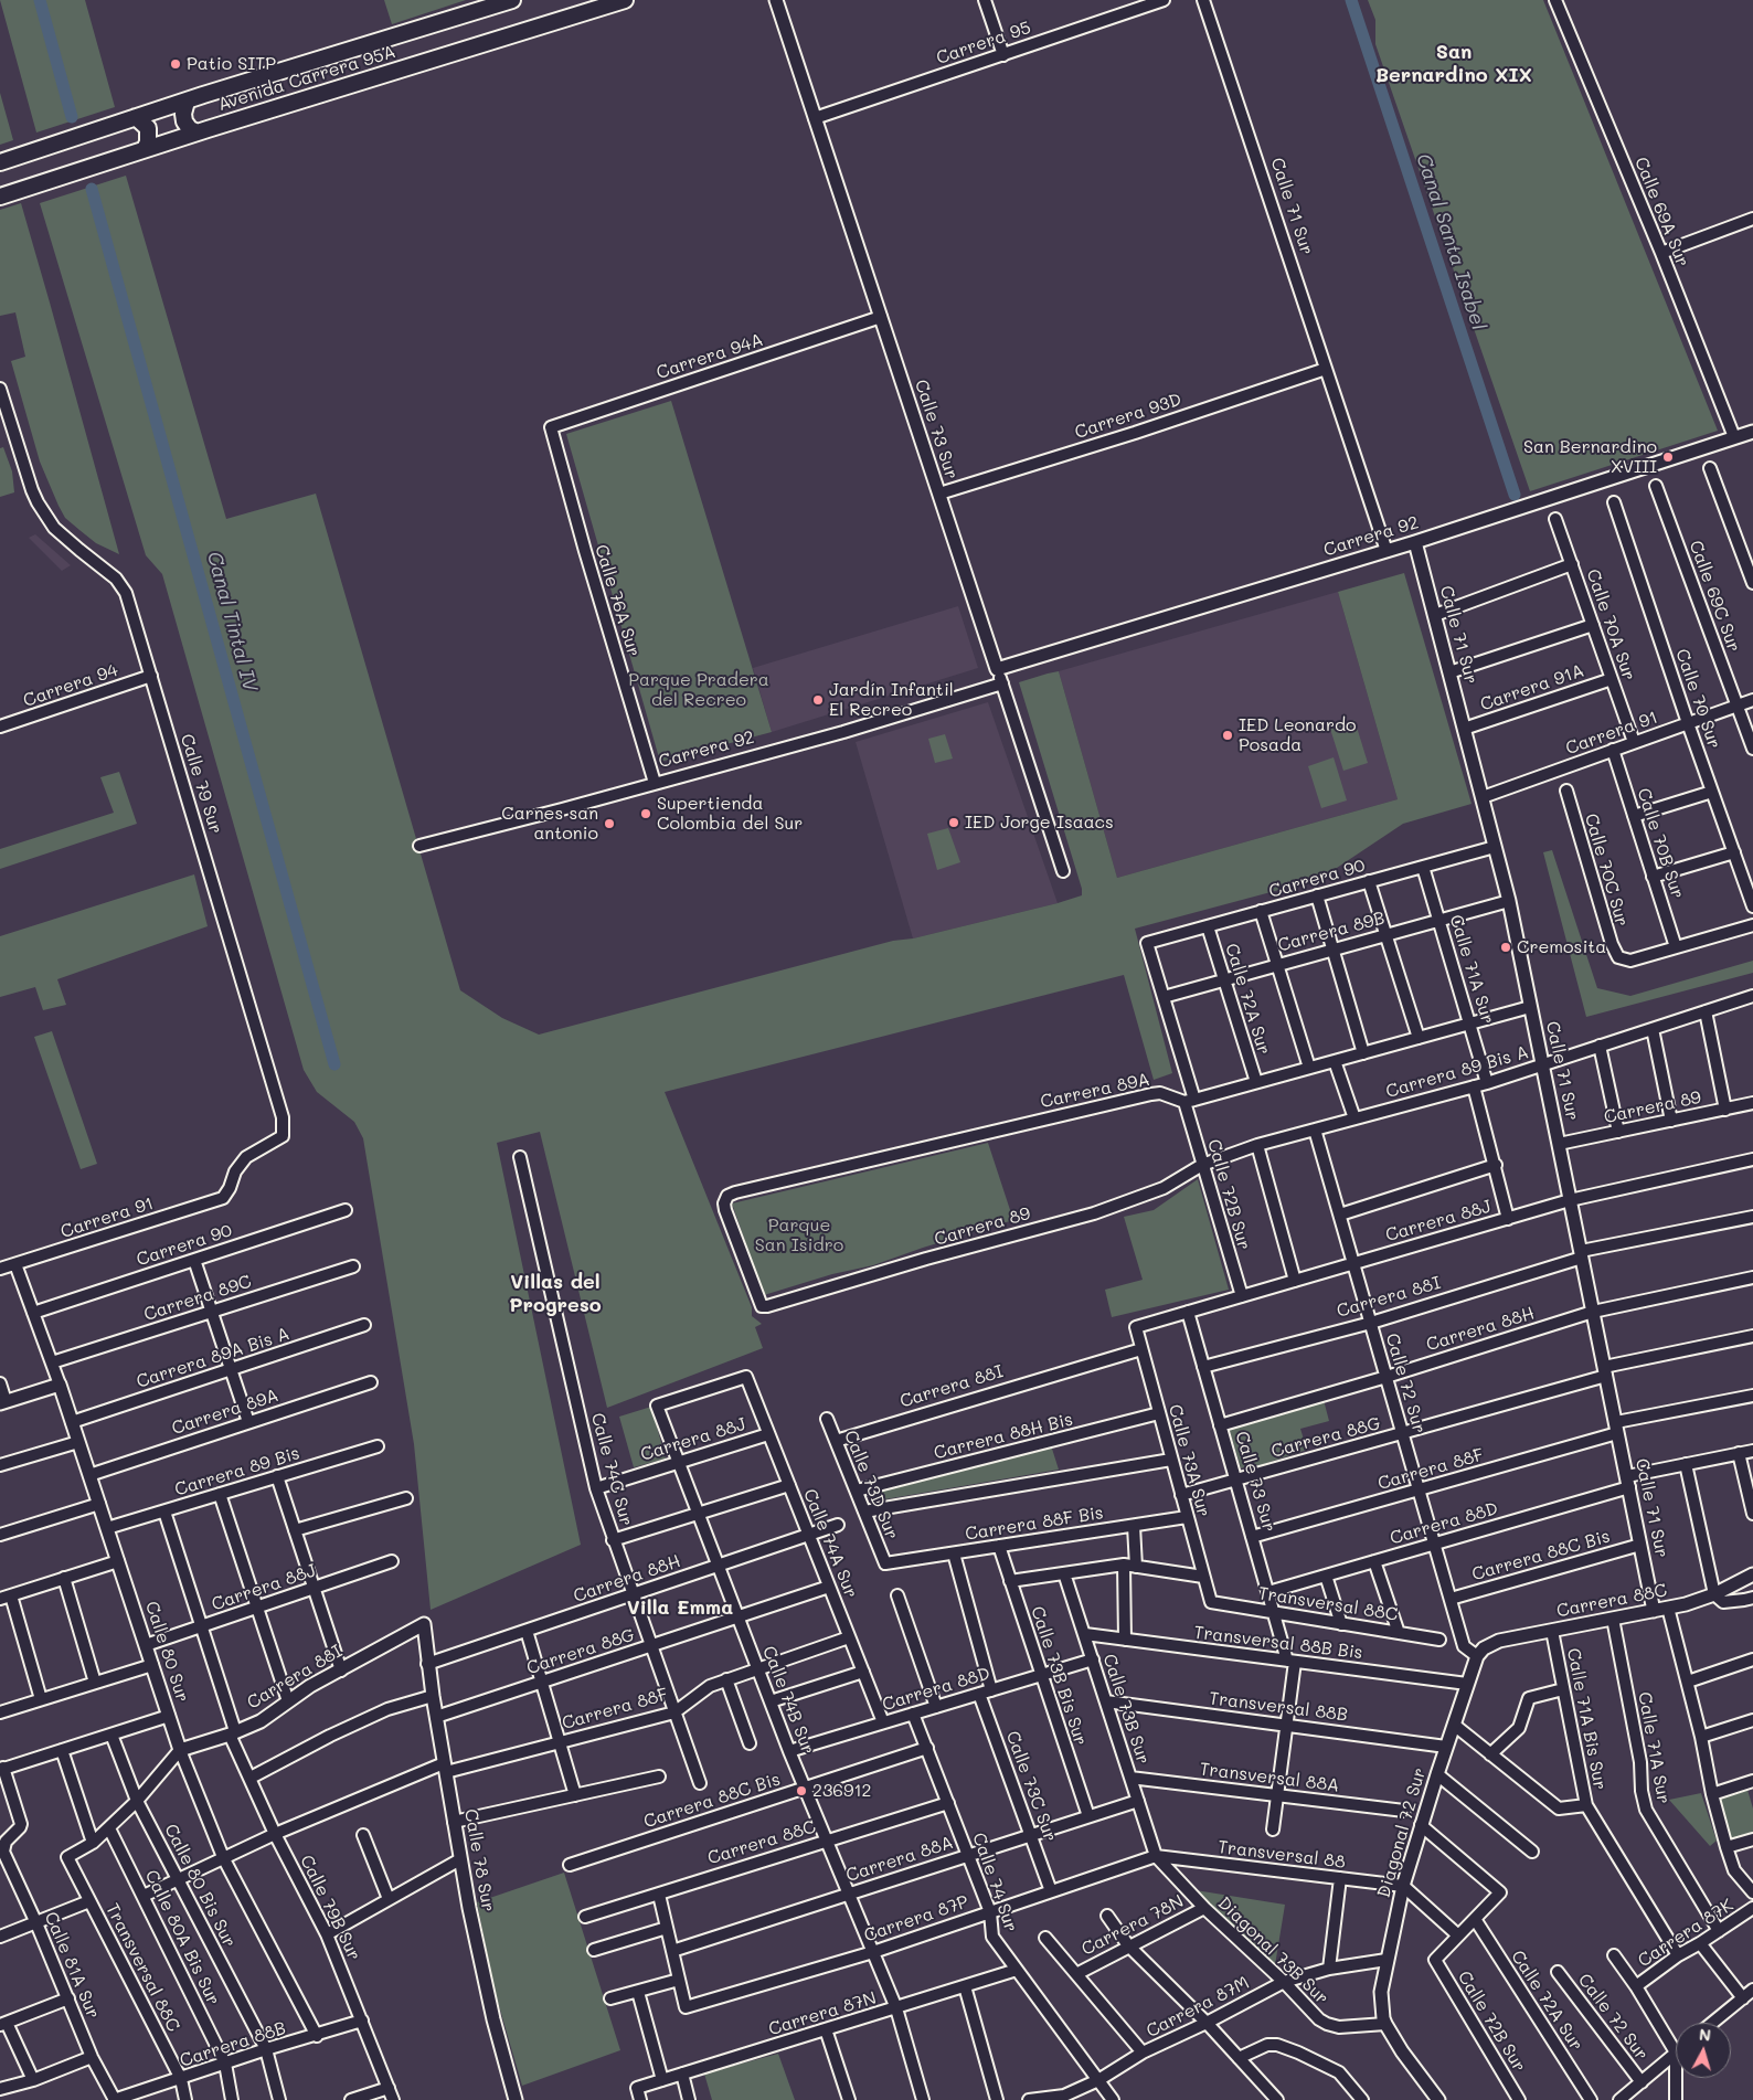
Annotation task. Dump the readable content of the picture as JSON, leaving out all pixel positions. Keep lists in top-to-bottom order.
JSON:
{
  "streets": {
    "main road": ["Avenida Carrera 95A"],
    "street": [
      "Carrera 95",
      "Calle 71 Sur",
      "Calle 69A Sur",
      "Carrera 94A",
      "Carrera 93D",
      "Calle 73 Sur",
      "Carrera 92",
      "Calle 69C Sur",
      "Calle 76A Sur",
      "Calle 70A Sur",
      "Carrera 94",
      "Carrera 91A",
      "Calle 70 Sur",
      "Carrera 91",
      "Calle 79 Sur",
      "Calle 70B Sur",
      "Calle 70C Sur",
      "Carrera 90",
      "Carrera 89B",
      "Calle 71A Sur",
      "Calle 72A Sur",
      "Carrera 89 Bis A",
      "Carrera 89A",
      "Carrera 89",
      "Calle 72B Sur",
      "Carrera 88J",
      "Carrera 88I",
      "Carrera 89C",
      "Carrera 88H",
      "Carrera 89A Bis A",
      "Calle 72 Sur",
      "Carrera 88H Bis",
      "Carrera 88G",
      "Calle 73A Sur",
      "Calle 74C Sur",
      "Carrera 88F",
      "Carrera 89 Bis",
      "Calle 73D Sur",
      "Carrera 88F Bis",
      "Carrera 88D",
      "Calle 74A Sur",
      "Carrera 88C Bis",
      "Carrera 88C",
      "Transversal 88C",
      "Transversal 88B Bis",
      "Calle 80 Sur",
      "Calle 73B Bis Sur",
      "Calle 74B Sur",
      "Transversal 88B",
      "Calle 73B Sur",
      "Calle 71A Bis Sur",
      "Transversal 88A",
      "Calle 73C Sur",
      "Diagonal 72 Sur",
      "Transversal 88",
      "Carrera 88A",
      "Calle 78 Sur",
      "Calle 74 Sur",
      "Calle 80 Bis Sur",
      "Calle 79B Sur",
      "Carrera 87P",
      "Carrera 78N",
      "Carrera 87K",
      "Calle 80A Bis Sur",
      "Diagonal 73B Sur",
      "Calle 81A Sur",
      "Carrera 87M",
      "Carrera 87N",
      "Carrera 88B"
    ]
  },
  "crossings": [
    ["Carrera 95", "Calle 73 Sur"],
    ["Calle 71 Sur", "Carrera 93D"],
    ["Calle 71 Sur", "Carrera 92"],
    ["Calle 71 Sur", "Carrera 91A"],
    ["Calle 71 Sur", "Carrera 91"],
    ["Calle 71 Sur", "Carrera 90"],
    ["Calle 71 Sur", "Carrera 89B"],
    ["Calle 71 Sur", "Carrera 89 Bis A"],
    ["Calle 71 Sur", "Carrera 89"],
    ["Calle 71 Sur", "Carrera 88J"],
    ["Calle 71 Sur", "Carrera 88I"],
    ["Calle 71 Sur", "Carrera 88H"],
    ["Calle 71 Sur", "Carrera 88G"],
    ["Calle 71 Sur", "Carrera 88F"],
    ["Calle 71 Sur", "Carrera 88D"],
    ["Calle 71 Sur", "Carrera 88C Bis"],
    ["Calle 71 Sur", "Carrera 88C"],
    ["Calle 69A Sur", "Carrera 92"],
    ["Carrera 94A", "Calle 73 Sur"],
    ["Carrera 94A", "Calle 76A Sur"],
    ["Carrera 93D", "Calle 73 Sur"],
    ["Calle 73 Sur", "Carrera 92"],
    ["Calle 73 Sur", "Carrera 88J"],
    ["Calle 73 Sur", "Carrera 88I"],
    ["Calle 73 Sur", "Carrera 88H"],
    ["Calle 73 Sur", "Carrera 88G"],
    ["Calle 73 Sur", "Carrera 88F"],
    ["Calle 73 Sur", "Carrera 88D"],
    ["Calle 73 Sur", "Transversal 88C"],
    ["Calle 73 Sur", "Transversal 88B Bis"],
    ["Calle 73 Sur", "Transversal 88B"],
    ["Calle 73 Sur", "Transversal 88A"],
    ["Carrera 92", "Calle 76A Sur"],
    ["Calle 69C Sur", "Carrera 91"],
    ["Calle 70A Sur", "Carrera 91A"],
    ["Calle 70A Sur", "Carrera 91"],
    ["Carrera 94", "Calle 79 Sur"],
    ["Calle 70 Sur", "Carrera 91"],
    ["Carrera 91", "Calle 79 Sur"],
    ["Carrera 91", "Calle 70B Sur"],
    ["Carrera 91", "Calle 80 Sur"],
    ["Calle 70B Sur", "Calle 70C Sur"],
    ["Carrera 90", "Calle 71A Sur"],
    ["Carrera 90", "Calle 72A Sur"],
    ["Carrera 90", "Calle 72B Sur"],
    ["Carrera 90", "Calle 80 Sur"],
    ["Carrera 89B", "Calle 71A Sur"],
    ["Carrera 89B", "Calle 72A Sur"],
    ["Carrera 89B", "Calle 72B Sur"],
    ["Calle 71A Sur", "Carrera 89 Bis A"],
    ["Calle 71A Sur", "Carrera 88C"],
    ["Calle 71A Sur", "Carrera 87K"],
    ["Carrera 89 Bis A", "Carrera 89"],
    ["Carrera 89 Bis A", "Calle 72B Sur"],
    ["Carrera 89 Bis A", "Calle 72 Sur"],
    ["Carrera 89A", "Carrera 89"],
    ["Carrera 89A", "Calle 72B Sur"],
    ["Carrera 89A", "Calle 80 Sur"],
    ["Carrera 89", "Calle 72B Sur"],
    ["Calle 72B Sur", "Carrera 88J"],
    ["Carrera 88J", "Calle 72 Sur"],
    ["Carrera 88J", "Calle 73A Sur"],
    ["Carrera 88J", "Calle 74C Sur"],
    ["Carrera 88J", "Calle 74A Sur"],
    ["Carrera 88J", "Calle 80 Sur"],
    ["Carrera 88J", "Calle 74B Sur"],
    ["Carrera 88J", "Calle 79B Sur"],
    ["Carrera 88I", "Calle 72 Sur"],
    ["Carrera 88I", "Calle 73A Sur"],
    ["Carrera 88I", "Calle 73D Sur"],
    ["Carrera 88I", "Calle 80 Sur"],
    ["Carrera 88I", "Calle 78 Sur"],
    ["Carrera 88I", "Calle 79B Sur"],
    ["Carrera 89C", "Calle 80 Sur"],
    ["Carrera 88H", "Calle 72 Sur"],
    ["Carrera 88H", "Calle 74C Sur"],
    ["Carrera 88H", "Calle 74A Sur"],
    ["Carrera 88H", "Calle 74B Sur"],
    ["Carrera 88H", "Calle 78 Sur"],
    ["Carrera 89A Bis A", "Calle 80 Sur"],
    ["Calle 72 Sur", "Carrera 88G"],
    ["Calle 72 Sur", "Carrera 88F"],
    ["Calle 72 Sur", "Carrera 88D"],
    ["Calle 72 Sur", "Carrera 88C Bis"],
    ["Calle 72 Sur", "Carrera 88C"],
    ["Calle 72 Sur", "Diagonal 72 Sur"],
    ["Carrera 88H Bis", "Calle 73A Sur"],
    ["Carrera 88H Bis", "Calle 73D Sur"],
    ["Carrera 88G", "Calle 73A Sur"],
    ["Carrera 88G", "Calle 74C Sur"],
    ["Carrera 88G", "Calle 74A Sur"],
    ["Carrera 88G", "Calle 74B Sur"],
    ["Carrera 88G", "Calle 78 Sur"],
    ["Calle 73A Sur", "Carrera 88F Bis"],
    ["Calle 73A Sur", "Transversal 88C"],
    ["Calle 74C Sur", "Carrera 88F"],
    ["Carrera 88F", "Calle 74A Sur"],
    ["Carrera 88F", "Calle 80 Sur"],
    ["Carrera 88F", "Calle 74B Sur"],
    ["Carrera 88F", "Calle 78 Sur"],
    ["Carrera 88F", "Calle 80 Bis Sur"],
    ["Carrera 88F", "Calle 79B Sur"],
    ["Carrera 88F", "Calle 80A Bis Sur"],
    ["Carrera 89 Bis", "Calle 80 Sur"],
    ["Carrera 89 Bis", "Calle 79B Sur"],
    ["Calle 73D Sur", "Carrera 88F Bis"],
    ["Carrera 88F Bis", "Calle 73B Bis Sur"],
    ["Carrera 88D", "Calle 74A Sur"],
    ["Carrera 88D", "Calle 73B Bis Sur"],
    ["Carrera 88D", "Calle 74B Sur"],
    ["Carrera 88D", "Calle 73B Sur"],
    ["Carrera 88D", "Calle 73C Sur"],
    ["Carrera 88D", "Calle 74 Sur"],
    ["Calle 74A Sur", "Calle 74B Sur"],
    ["Carrera 88C Bis", "Calle 74B Sur"],
    ["Carrera 88C Bis", "Calle 74 Sur"],
    ["Carrera 88C", "Calle 74B Sur"],
    ["Carrera 88C", "Calle 71A Bis Sur"],
    ["Carrera 88C", "Diagonal 72 Sur"],
    ["Carrera 88C", "Calle 74 Sur"],
    ["Transversal 88C", "Calle 81A Sur"],
    ["Transversal 88C", "Carrera 88B"],
    ["Transversal 88B Bis", "Calle 73B Sur"],
    ["Transversal 88B Bis", "Diagonal 72 Sur"],
    ["Calle 80 Sur", "Carrera 88B"],
    ["Calle 73B Bis Sur", "Carrera 88A"],
    ["Calle 74B Sur", "Carrera 88A"],
    ["Calle 74B Sur", "Carrera 87P"],
    ["Calle 74B Sur", "Carrera 87N"],
    ["Transversal 88B", "Calle 73B Sur"],
    ["Transversal 88B", "Diagonal 72 Sur"],
    ["Calle 73B Sur", "Transversal 88A"],
    ["Calle 73B Sur", "Transversal 88"],
    ["Calle 73B Sur", "Carrera 88A"],
    ["Calle 73B Sur", "Carrera 87P"],
    ["Calle 73B Sur", "Diagonal 73B Sur"],
    ["Calle 71A Bis Sur", "Carrera 87K"],
    ["Calle 73C Sur", "Carrera 88A"],
    ["Calle 73C Sur", "Carrera 87P"],
    ["Diagonal 72 Sur", "Transversal 88"],
    ["Diagonal 72 Sur", "Diagonal 73B Sur"],
    ["Diagonal 72 Sur", "Carrera 87M"],
    ["Transversal 88", "Carrera 87P"],
    ["Transversal 88", "Diagonal 73B Sur"],
    ["Carrera 88A", "Calle 74 Sur"],
    ["Calle 74 Sur", "Carrera 87P"],
    ["Calle 74 Sur", "Carrera 87M"],
    ["Calle 74 Sur", "Carrera 87N"],
    ["Calle 80 Bis Sur", "Carrera 88B"],
    ["Calle 79B Sur", "Carrera 88B"],
    ["Carrera 87P", "Diagonal 73B Sur"],
    ["Carrera 78N", "Diagonal 73B Sur"],
    ["Calle 80A Bis Sur", "Carrera 88B"],
    ["Diagonal 73B Sur", "Carrera 87M"],
    ["Calle 81A Sur", "Carrera 88B"]
  ],
  "districts": ["San Bernardino XIX", "Villas del Progreso", "Villa Emma"],
  "water": ["Canal Santa Isabel", "Canal Tintal IV"],
  "parks": ["Parque Pradera del Recreo", "Parque San Isidro"],
  "places": [
    "Patio SITP",
    "San Bernardino XVIII",
    "Jardín Infantil El Recreo",
    "IED Leonardo Posada",
    "Supertienda Colombia del Sur",
    "IED Jorge Isaacs",
    "Carnes san antonio",
    "Cremosita",
    "236912"
  ],
  "north": "top"
}
